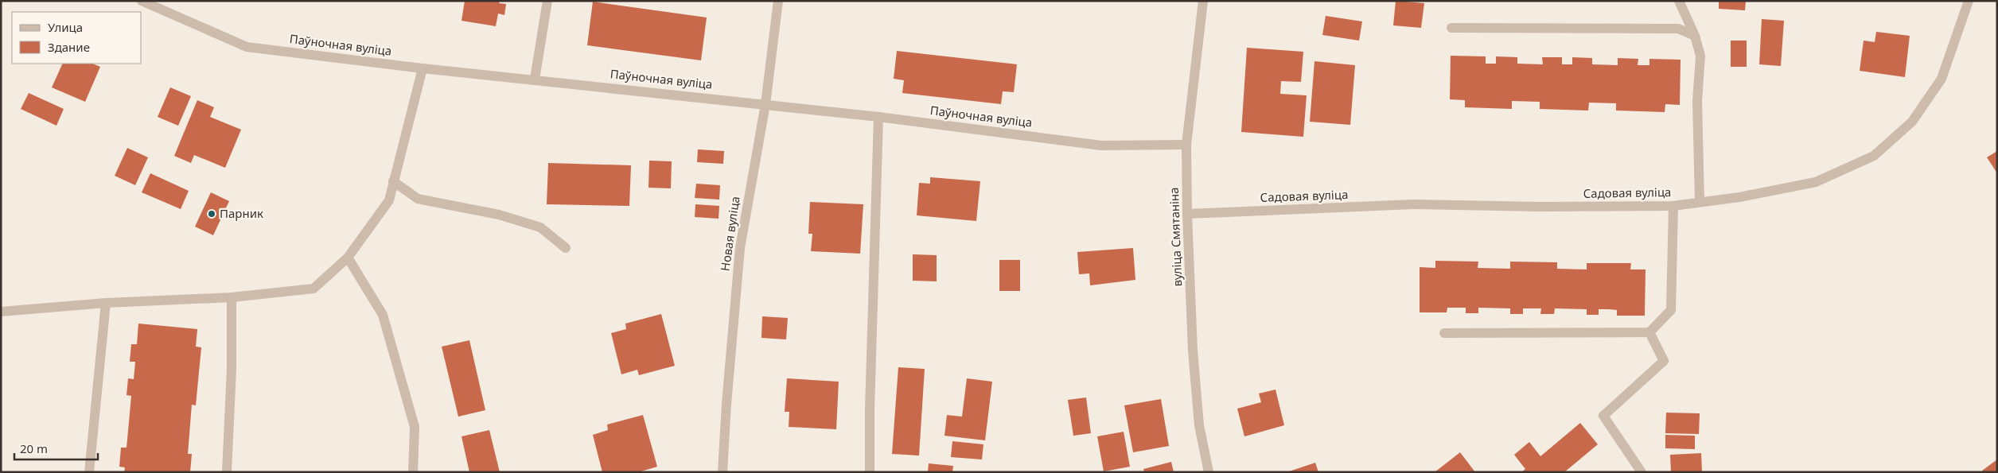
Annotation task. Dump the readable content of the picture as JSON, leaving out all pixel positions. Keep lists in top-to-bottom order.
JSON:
{
  "streets": {
    "street": [
      "Паўночная вуліца",
      "Садовая вуліца",
      "Новая вуліца",
      "вуліца Смятаніна"
    ]
  },
  "crossings": [
    ["Паўночная вуліца", "Новая вуліца"],
    ["Паўночная вуліца", "вуліца Смятаніна"],
    ["Садовая вуліца", "вуліца Смятаніна"]
  ],
  "places": ["Парник"],
  "legend": ["Улица", "Здание"],
  "scale_bar": "20 m"
}
